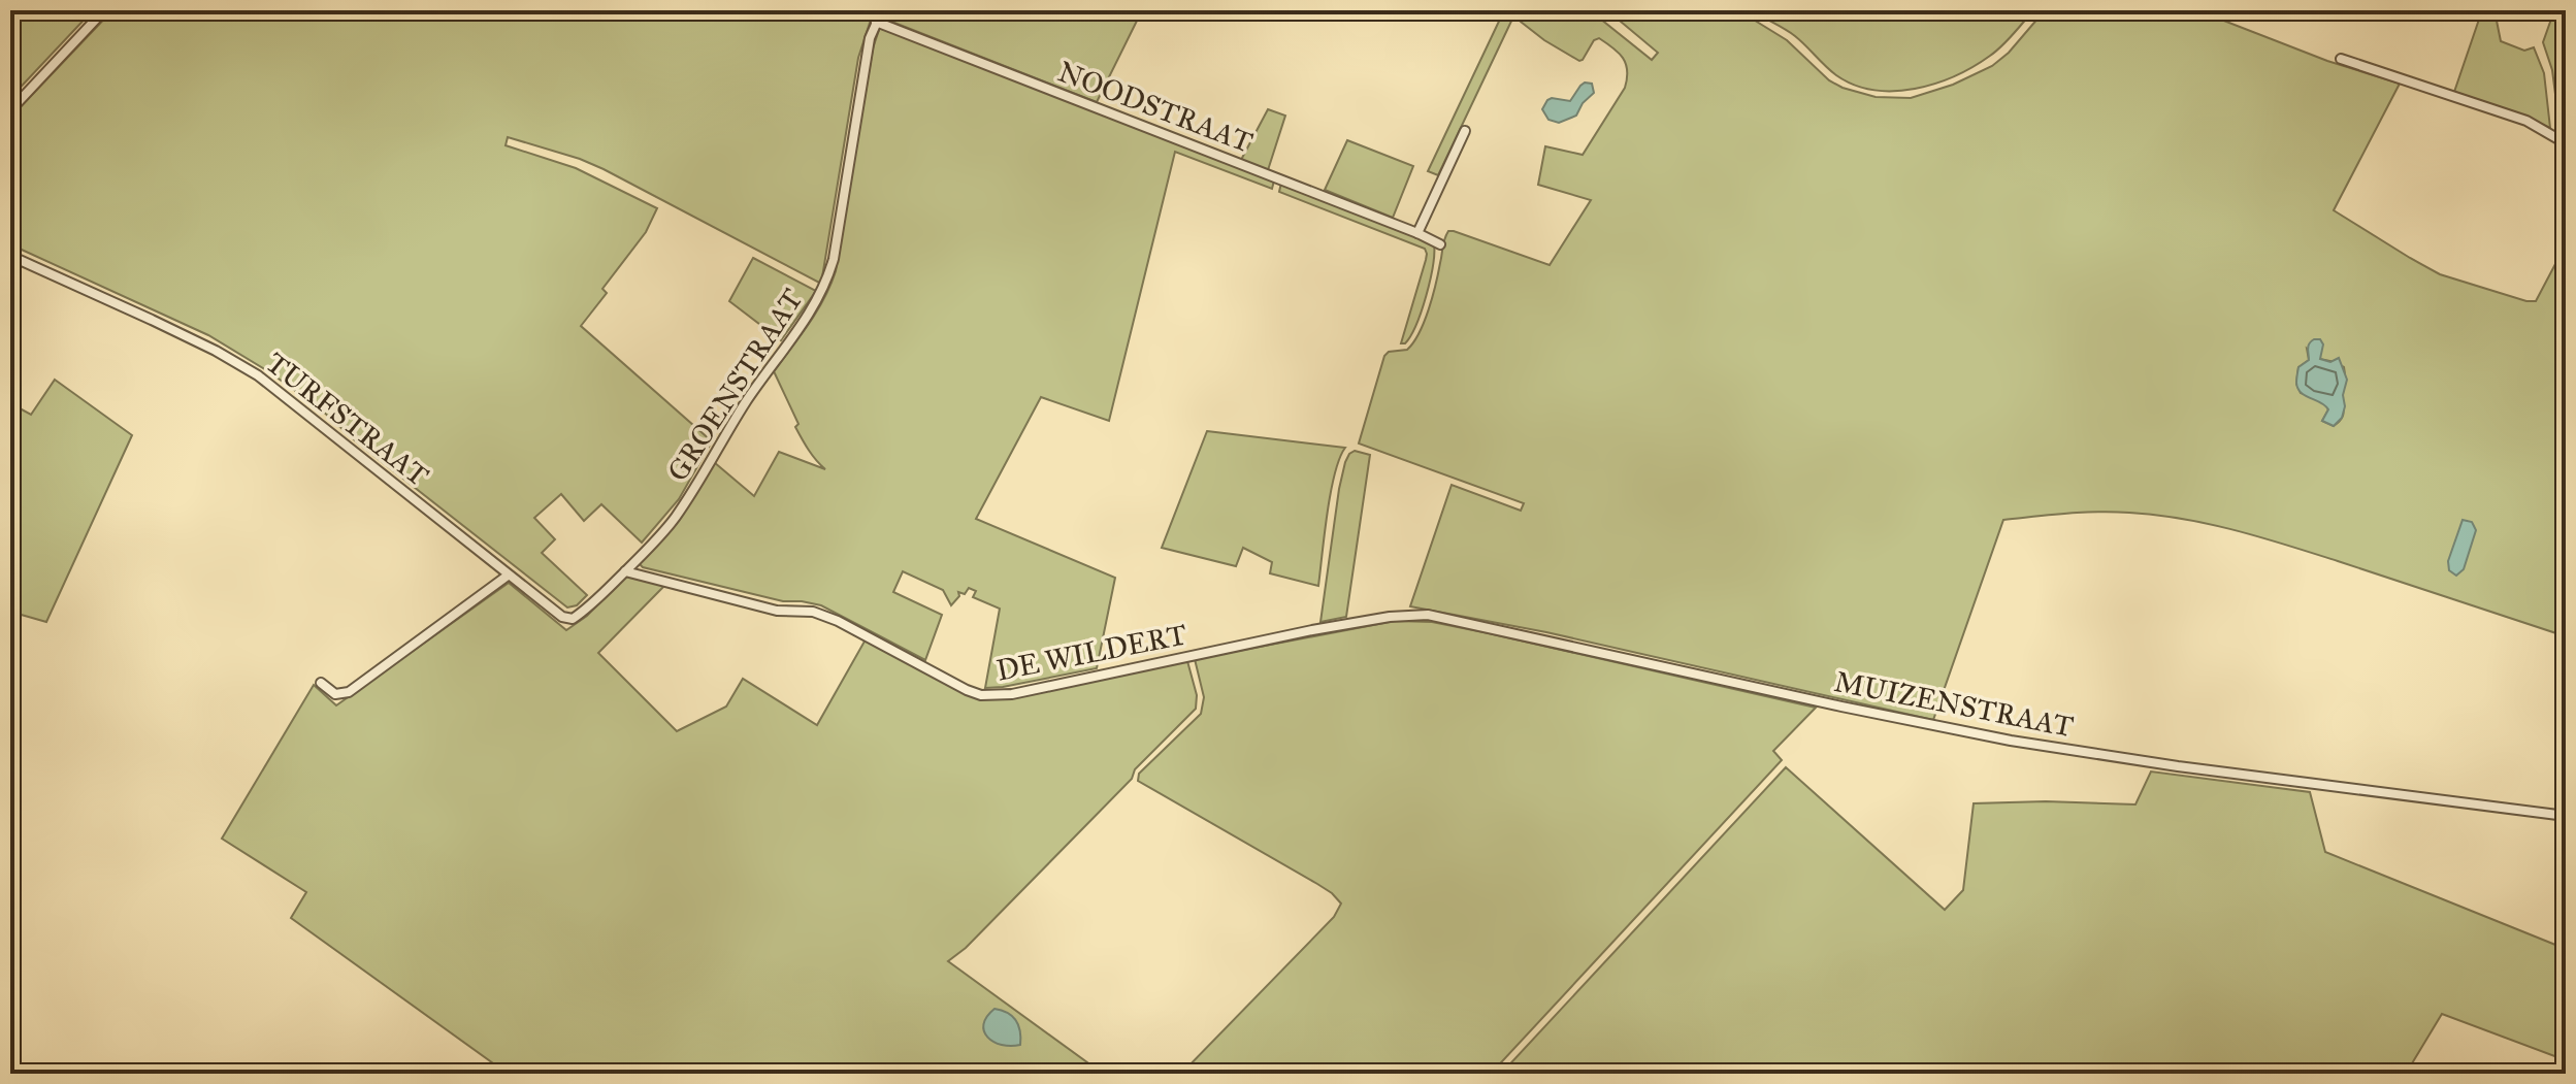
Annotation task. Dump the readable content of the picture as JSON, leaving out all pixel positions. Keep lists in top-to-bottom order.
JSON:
{
  "streets": {
    "street": [
      "NOODSTRAAT",
      "GROENSTRAAT",
      "TURFSTRAAT",
      "DE WILDERT",
      "MUIZENSTRAAT"
    ]
  },
  "crossings": [
    ["NOODSTRAAT", "GROENSTRAAT"],
    ["GROENSTRAAT", "TURFSTRAAT"],
    ["GROENSTRAAT", "DE WILDERT"],
    ["TURFSTRAAT", "DE WILDERT"],
    ["DE WILDERT", "MUIZENSTRAAT"]
  ]
}
